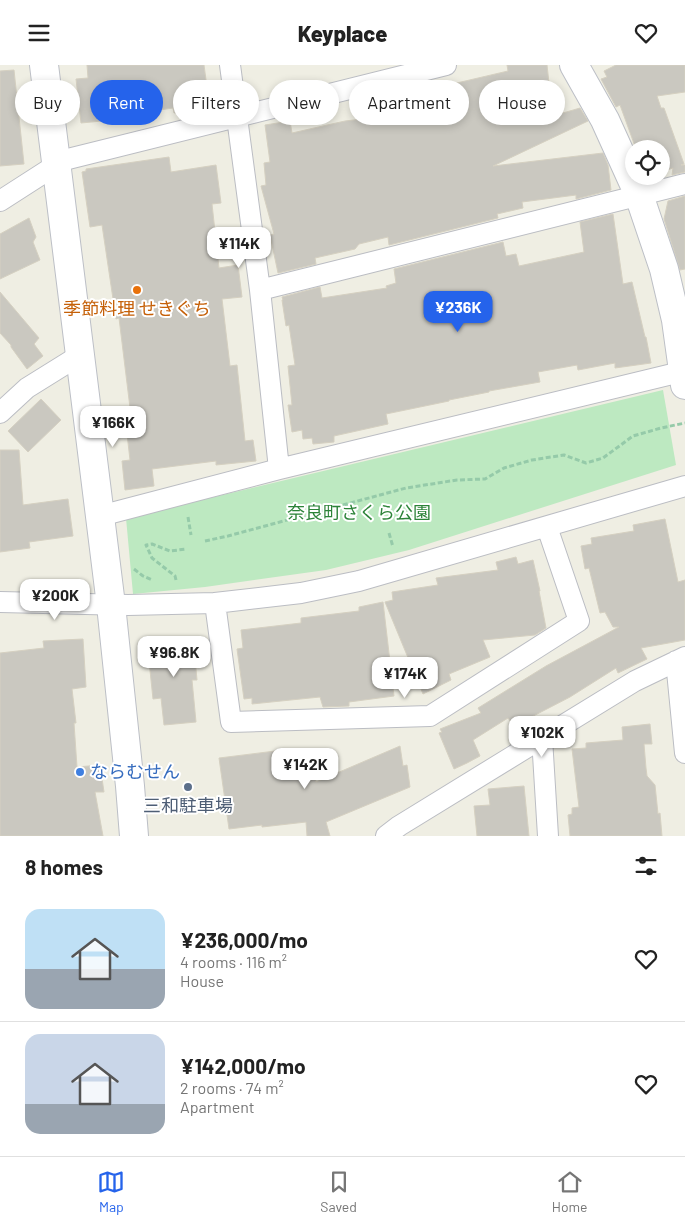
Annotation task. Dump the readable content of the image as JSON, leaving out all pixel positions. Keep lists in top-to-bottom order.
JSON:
{
  "parks": ["奈良町さくら公園"],
  "places": ["季節料理 せきぐち", "ならむせん", "三和駐車場"],
  "page": {
    "header": "Keyplace",
    "chip": [
      "Buy",
      "Rent",
      "Filters",
      "New",
      "Apartment",
      "House"
    ],
    "price": [
      "¥114K",
      "¥236K",
      "¥166K",
      "¥200K",
      "¥96.8K",
      "¥174K",
      "¥102K",
      "¥142K"
    ],
    "heading": "8 homes",
    "list": [
      {
        "name": "¥236,000/mo",
        "note": "4 rooms · 116 m² · House"
      },
      {
        "name": "¥142,000/mo",
        "note": "2 rooms · 74 m² · Apartment"
      }
    ],
    "tabs": ["Map", "Saved", "Home"]
  }
}
